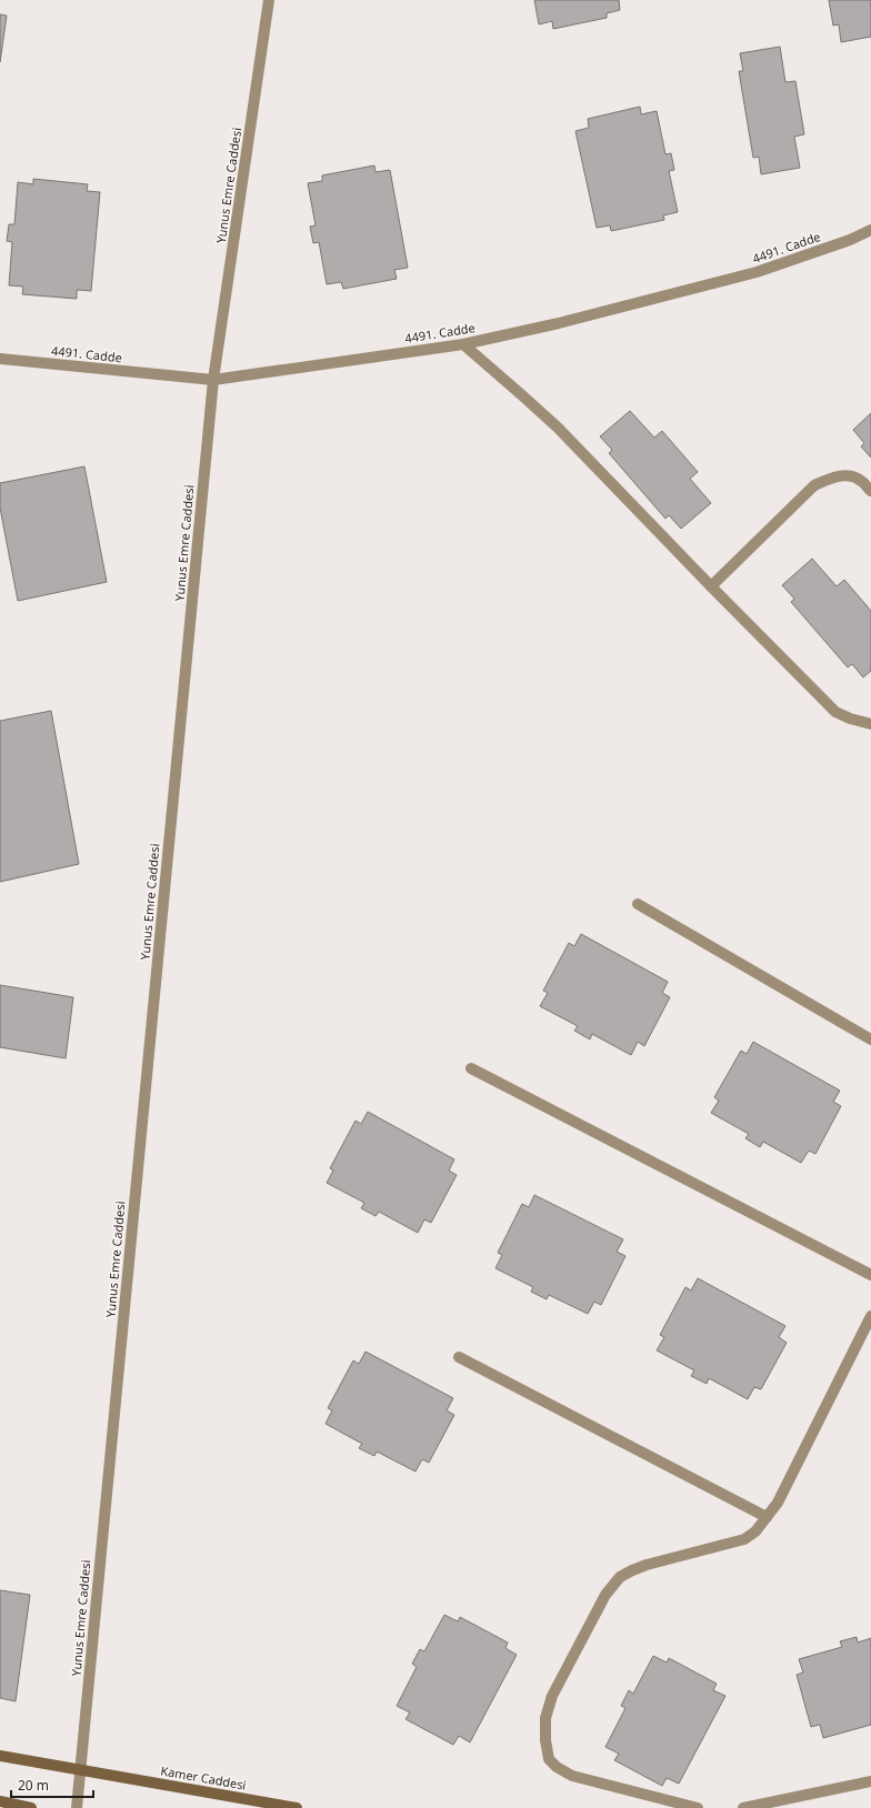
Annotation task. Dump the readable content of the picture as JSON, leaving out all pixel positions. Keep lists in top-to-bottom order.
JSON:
{
  "streets": {
    "street": ["Yunus Emre Caddesi", "4491. Cadde", "Kamer Caddesi"]
  },
  "crossings": [
    ["Yunus Emre Caddesi", "4491. Cadde"],
    ["Yunus Emre Caddesi", "Kamer Caddesi"]
  ],
  "scale_bar": "20 m"
}
